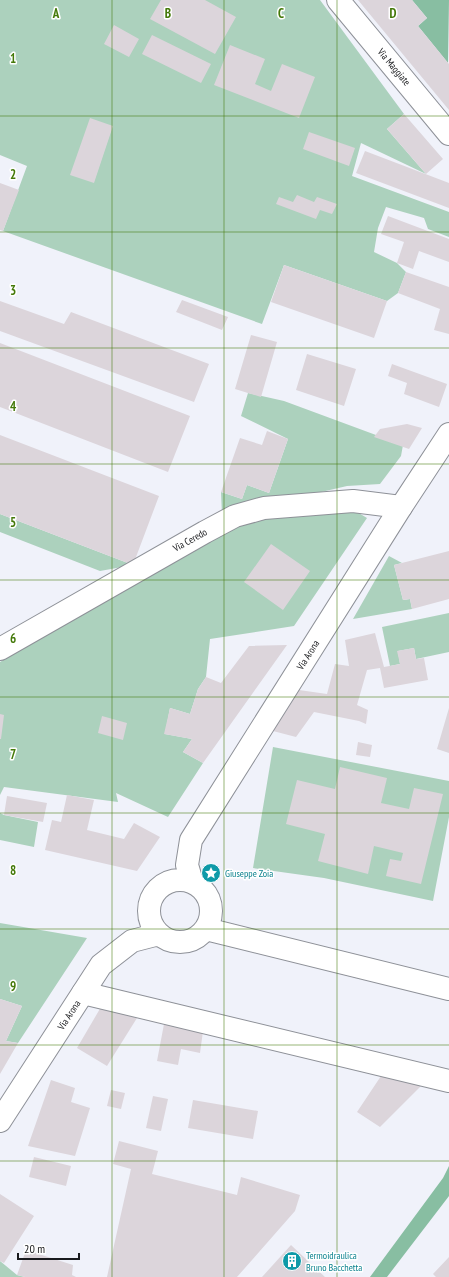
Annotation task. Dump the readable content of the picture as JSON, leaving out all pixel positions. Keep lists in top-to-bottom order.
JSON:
{
  "streets": {
    "main road": ["Via Maggiate", "Via Ceredo", "Via Arona"]
  },
  "crossings": [
    ["Via Ceredo", "Via Arona"]
  ],
  "places": {
    "place": ["Giuseppe Zoia"],
    "building": ["Termoidraulica Bruno Bacchetta"]
  },
  "scale_bar": "20 m",
  "grid": {
    "columns": [
      "A",
      "B",
      "C",
      "D"
    ],
    "rows": [
      "1",
      "2",
      "3",
      "4",
      "5",
      "6",
      "7",
      "8",
      "9"
    ]
  }
}
